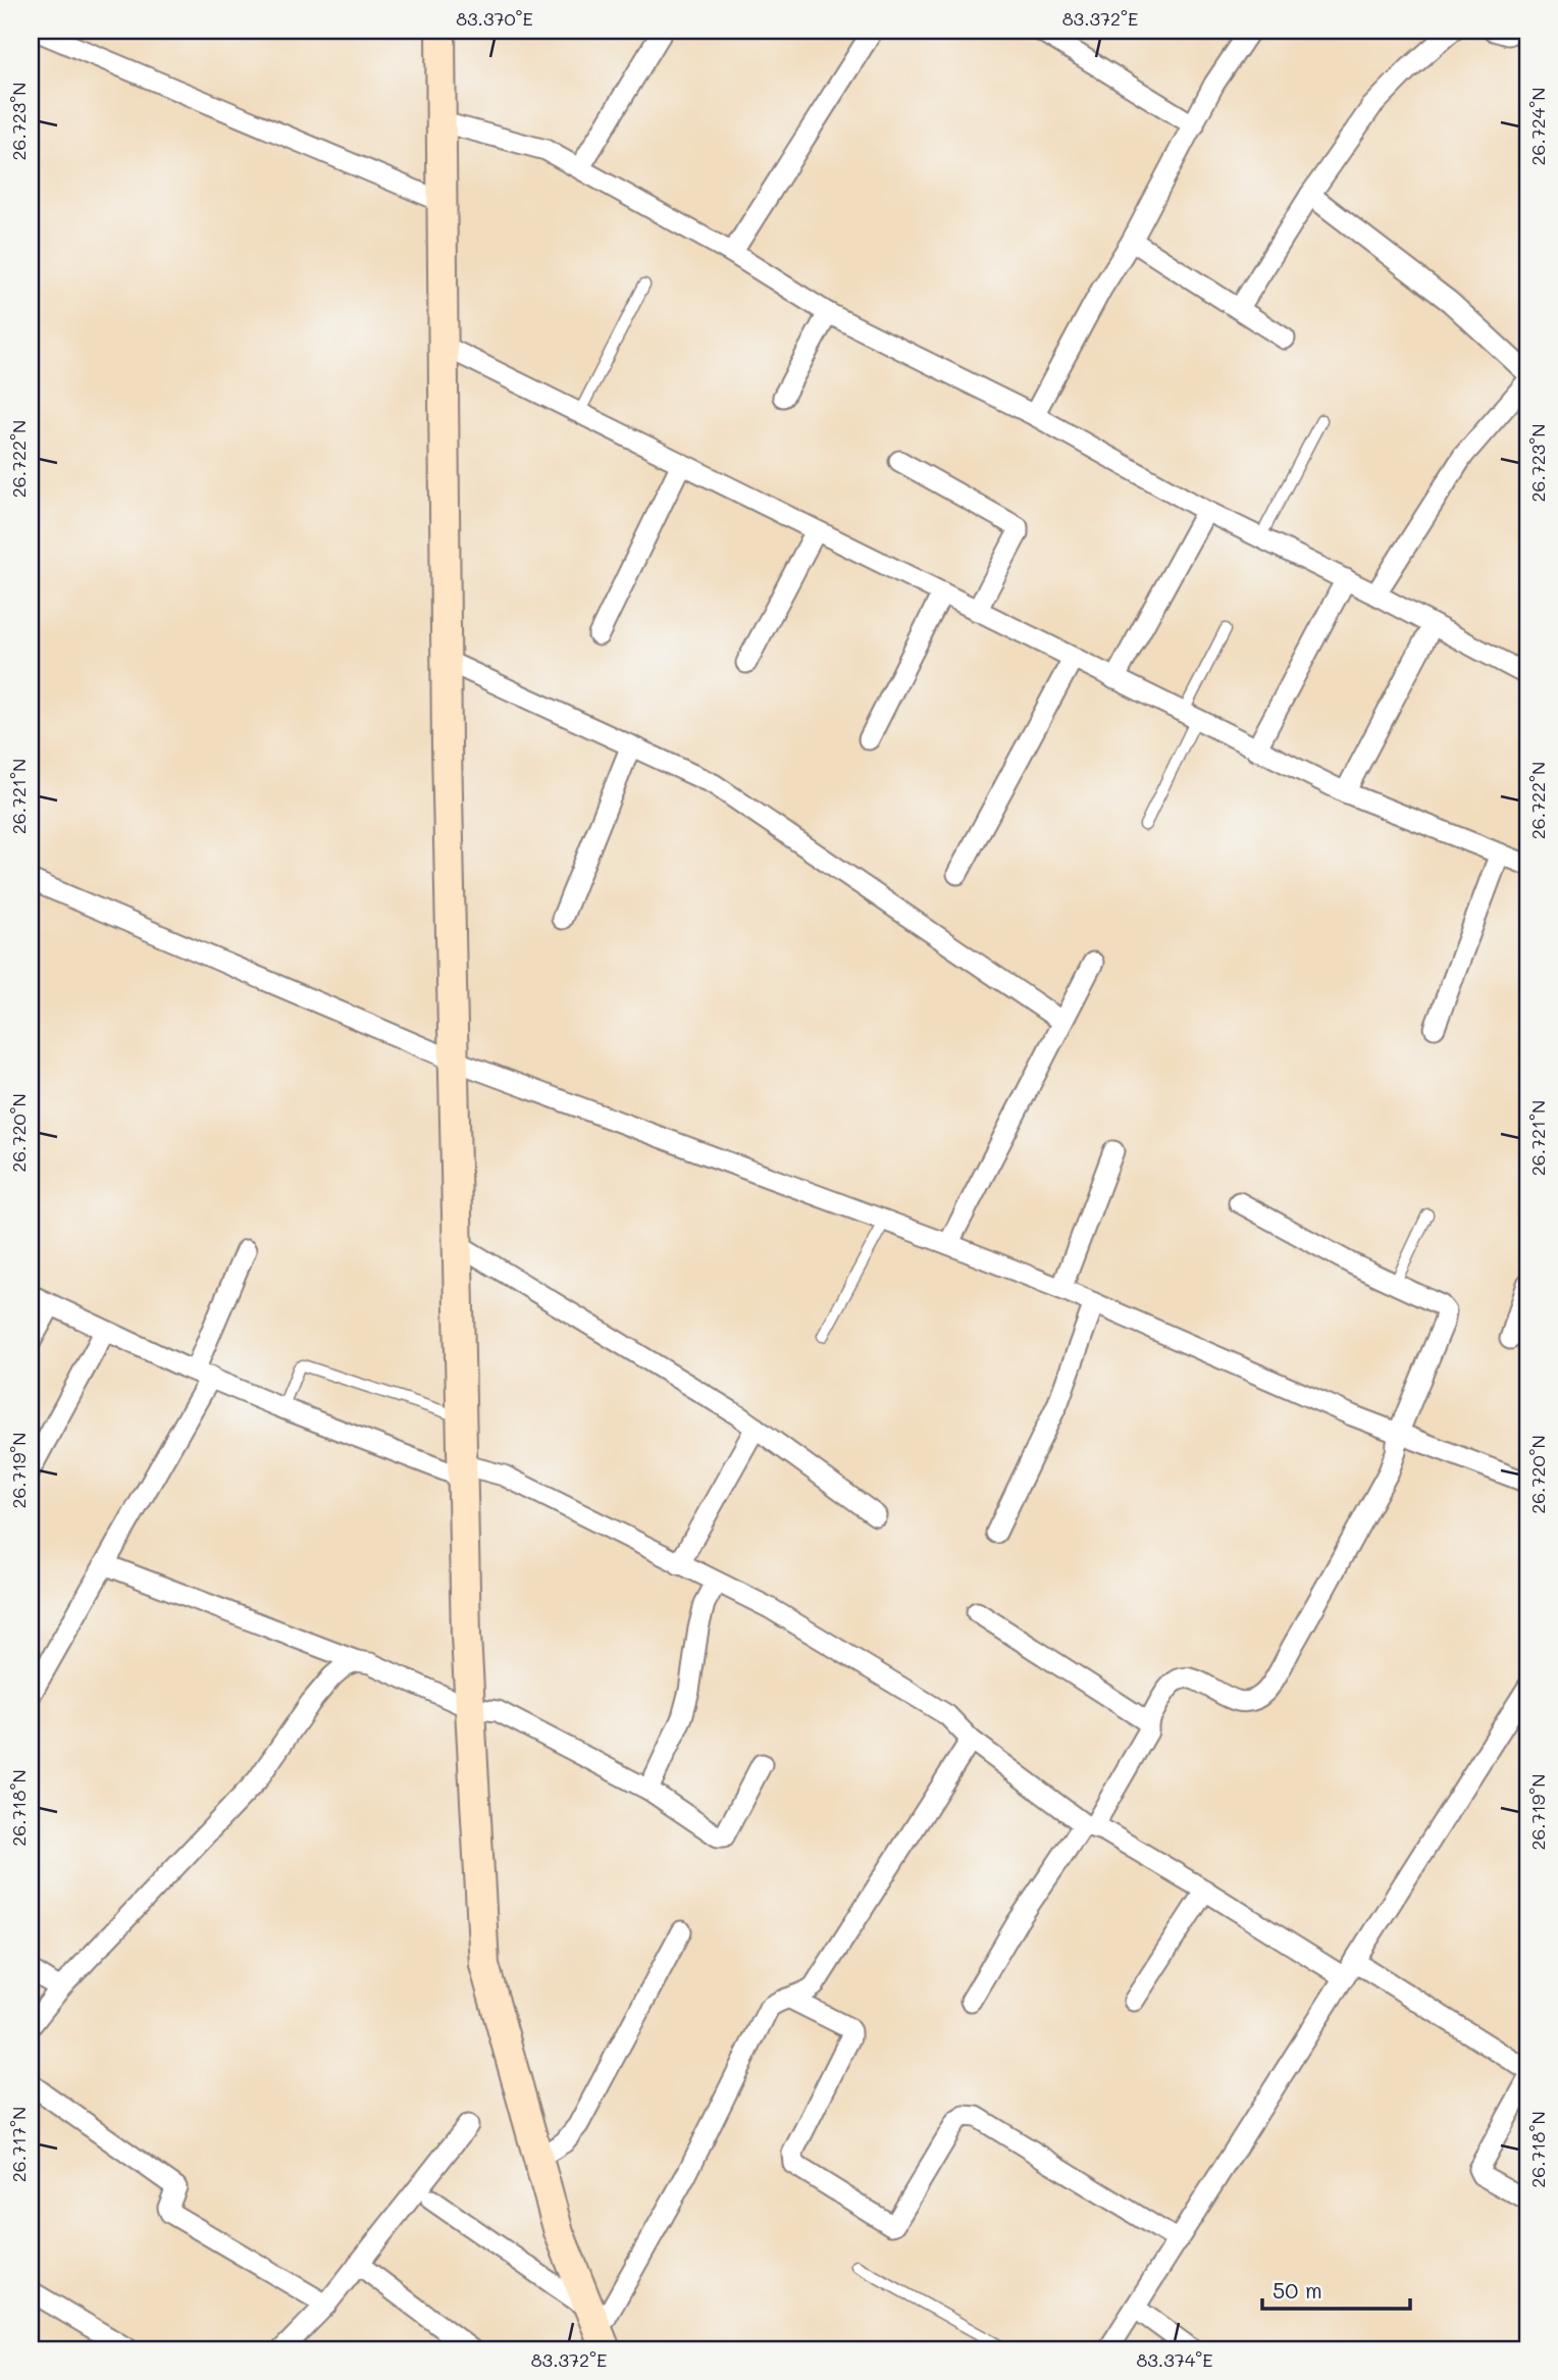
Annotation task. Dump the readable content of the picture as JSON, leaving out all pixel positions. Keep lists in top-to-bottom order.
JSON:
{
  "scale_bar": "50 m",
  "coordinates": [
    "83.370°E",
    "83.372°E",
    "26.723°N",
    "26.724°N",
    "26.722°N",
    "26.721°N",
    "26.720°N",
    "26.719°N",
    "26.718°N",
    "26.717°N",
    "83.374°E"
  ]
}
